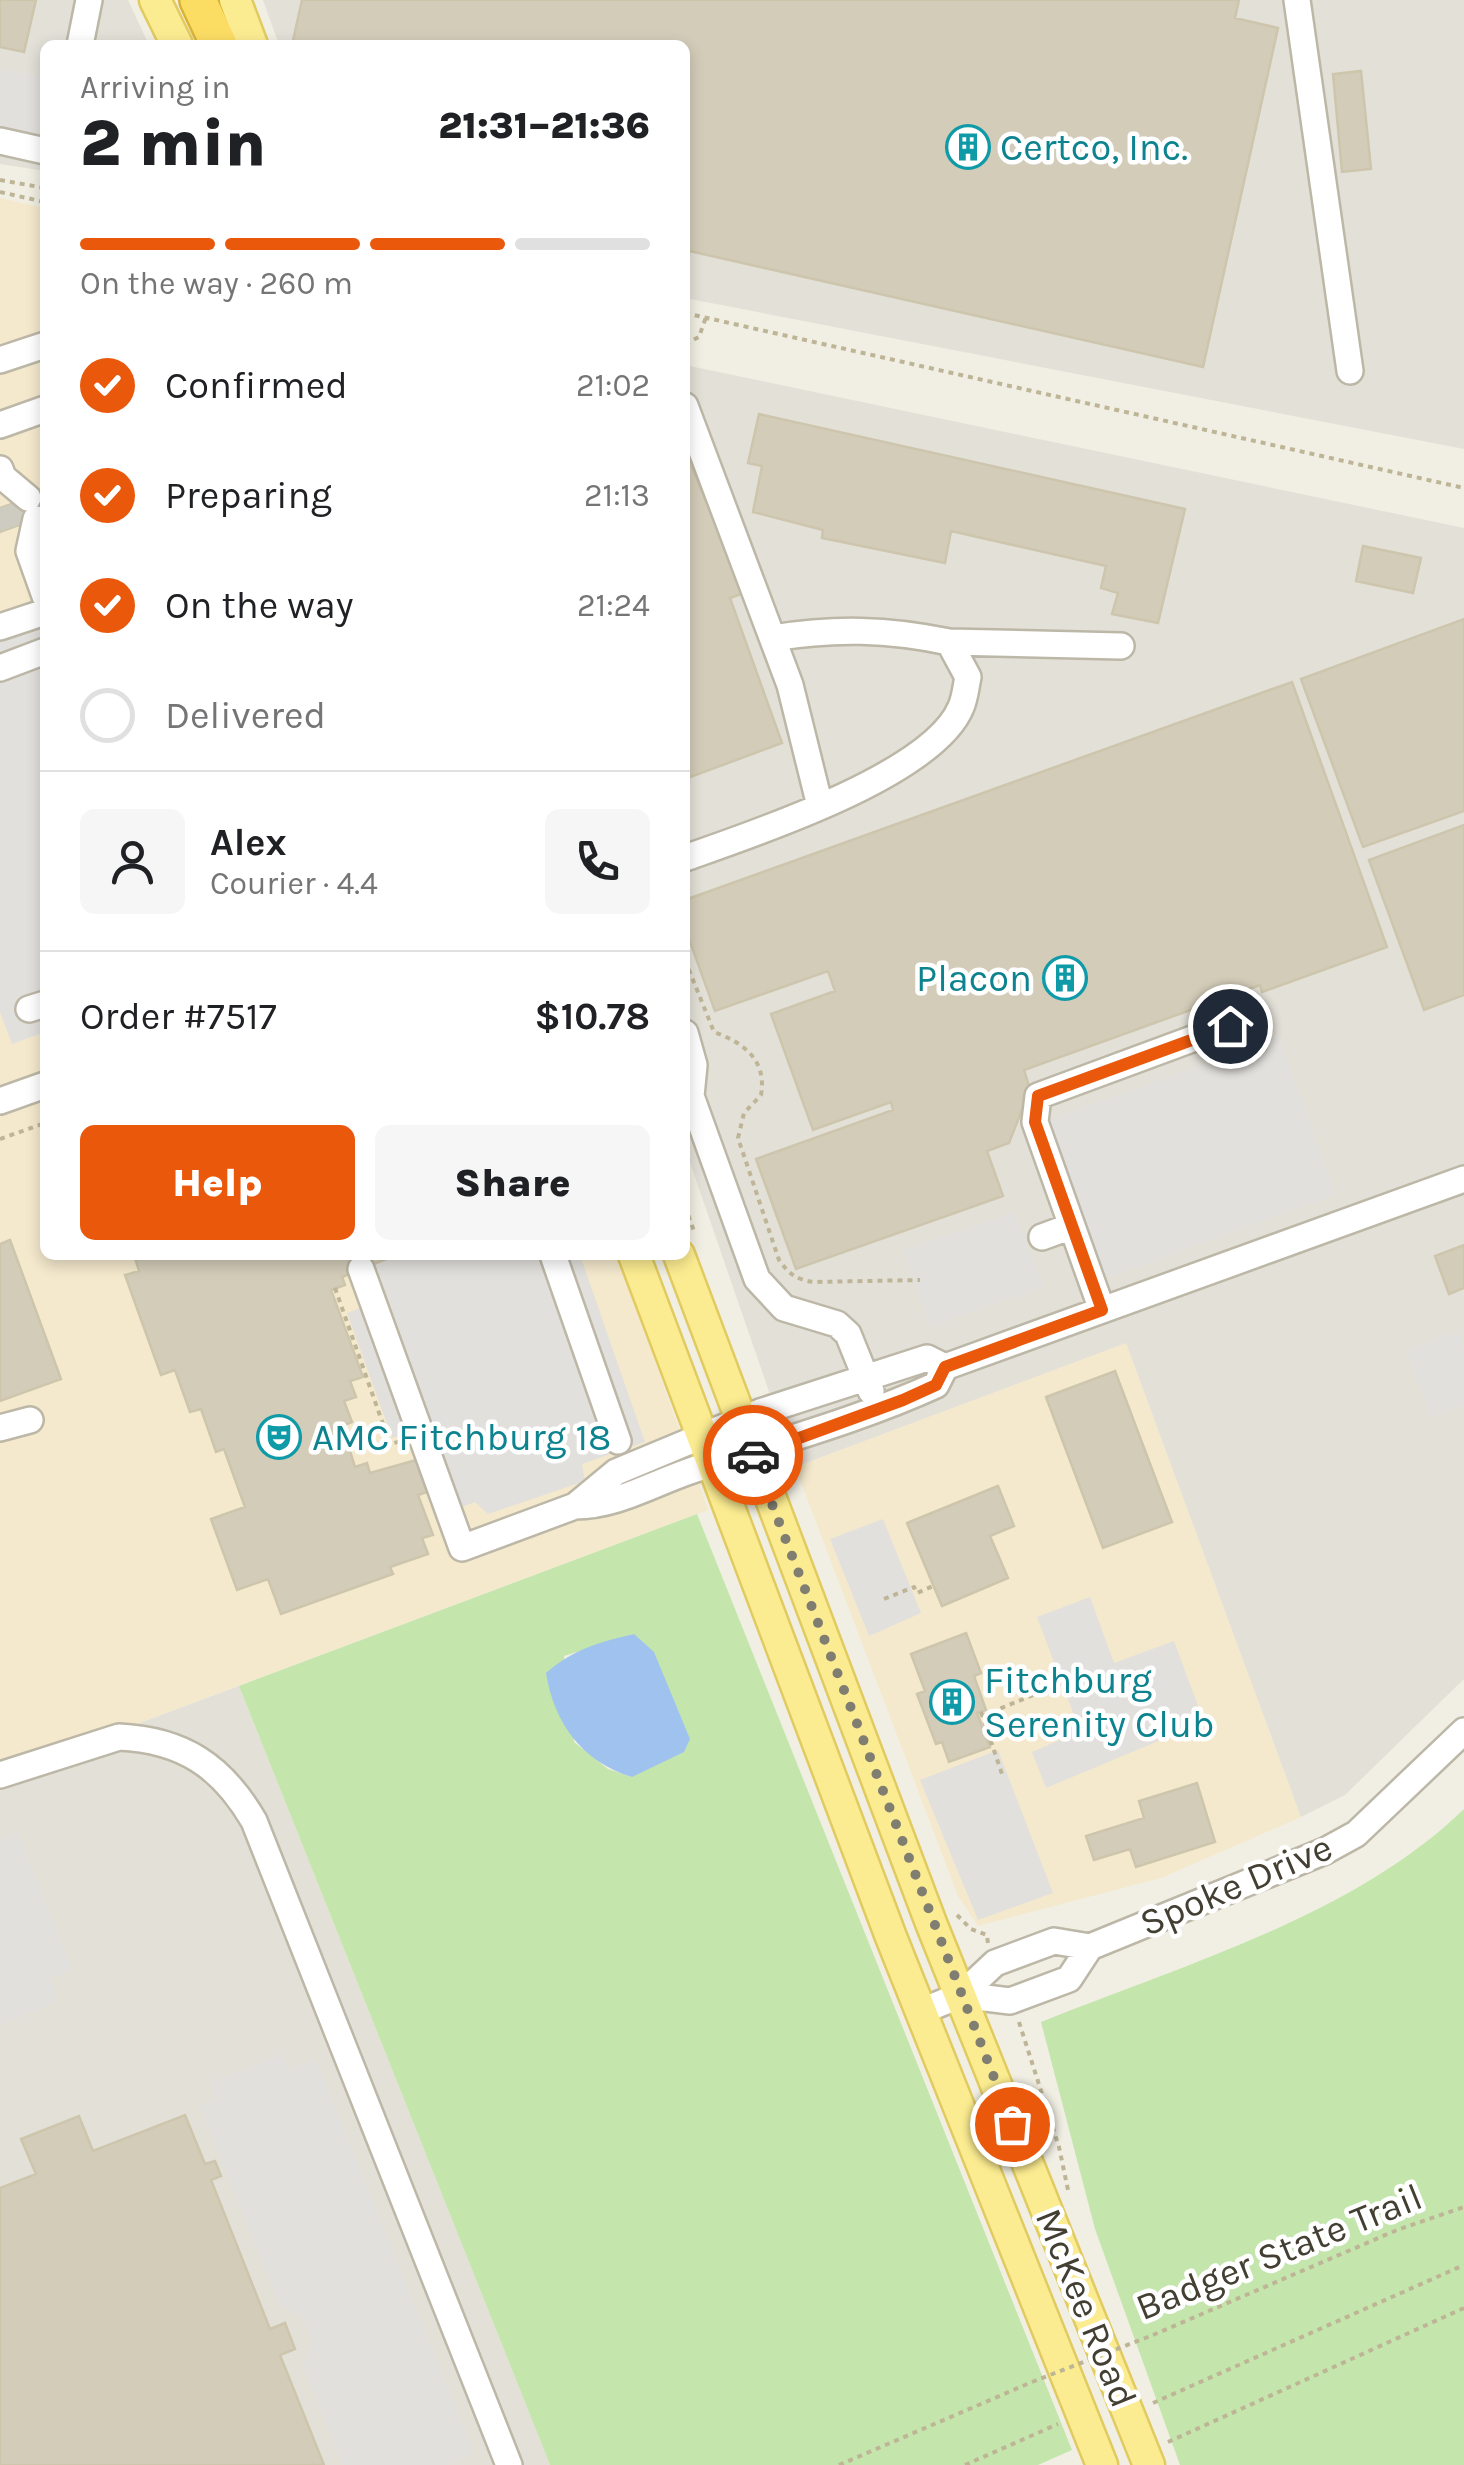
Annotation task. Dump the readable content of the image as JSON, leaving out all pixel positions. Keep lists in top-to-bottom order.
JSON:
{
  "streets": {
    "main road": ["McKee Road"],
    "street": ["Spoke Drive"],
    "path": ["Badger State Trail"]
  },
  "crossings": [
    ["Spoke Drive", "McKee Road"]
  ],
  "places": {
    "building": ["Certco, Inc.", "Placon", "Fitchburg Serenity Club"],
    "theatre": ["AMC Fitchburg 18"]
  },
  "page": {
    "heading": ["2 min", "Arriving in", "21:31–21:36"],
    "panel": [
      "Alex",
      "Courier · 4.4",
      "Order #7517",
      "$10.78"
    ],
    "bar": "On the way · 260 m",
    "list": [
      ["Confirmed", "21:02"],
      ["Preparing", "21:13"],
      ["On the way", "21:24"],
      "Delivered"
    ],
    "buttons": ["Help", "Share"]
  }
}
